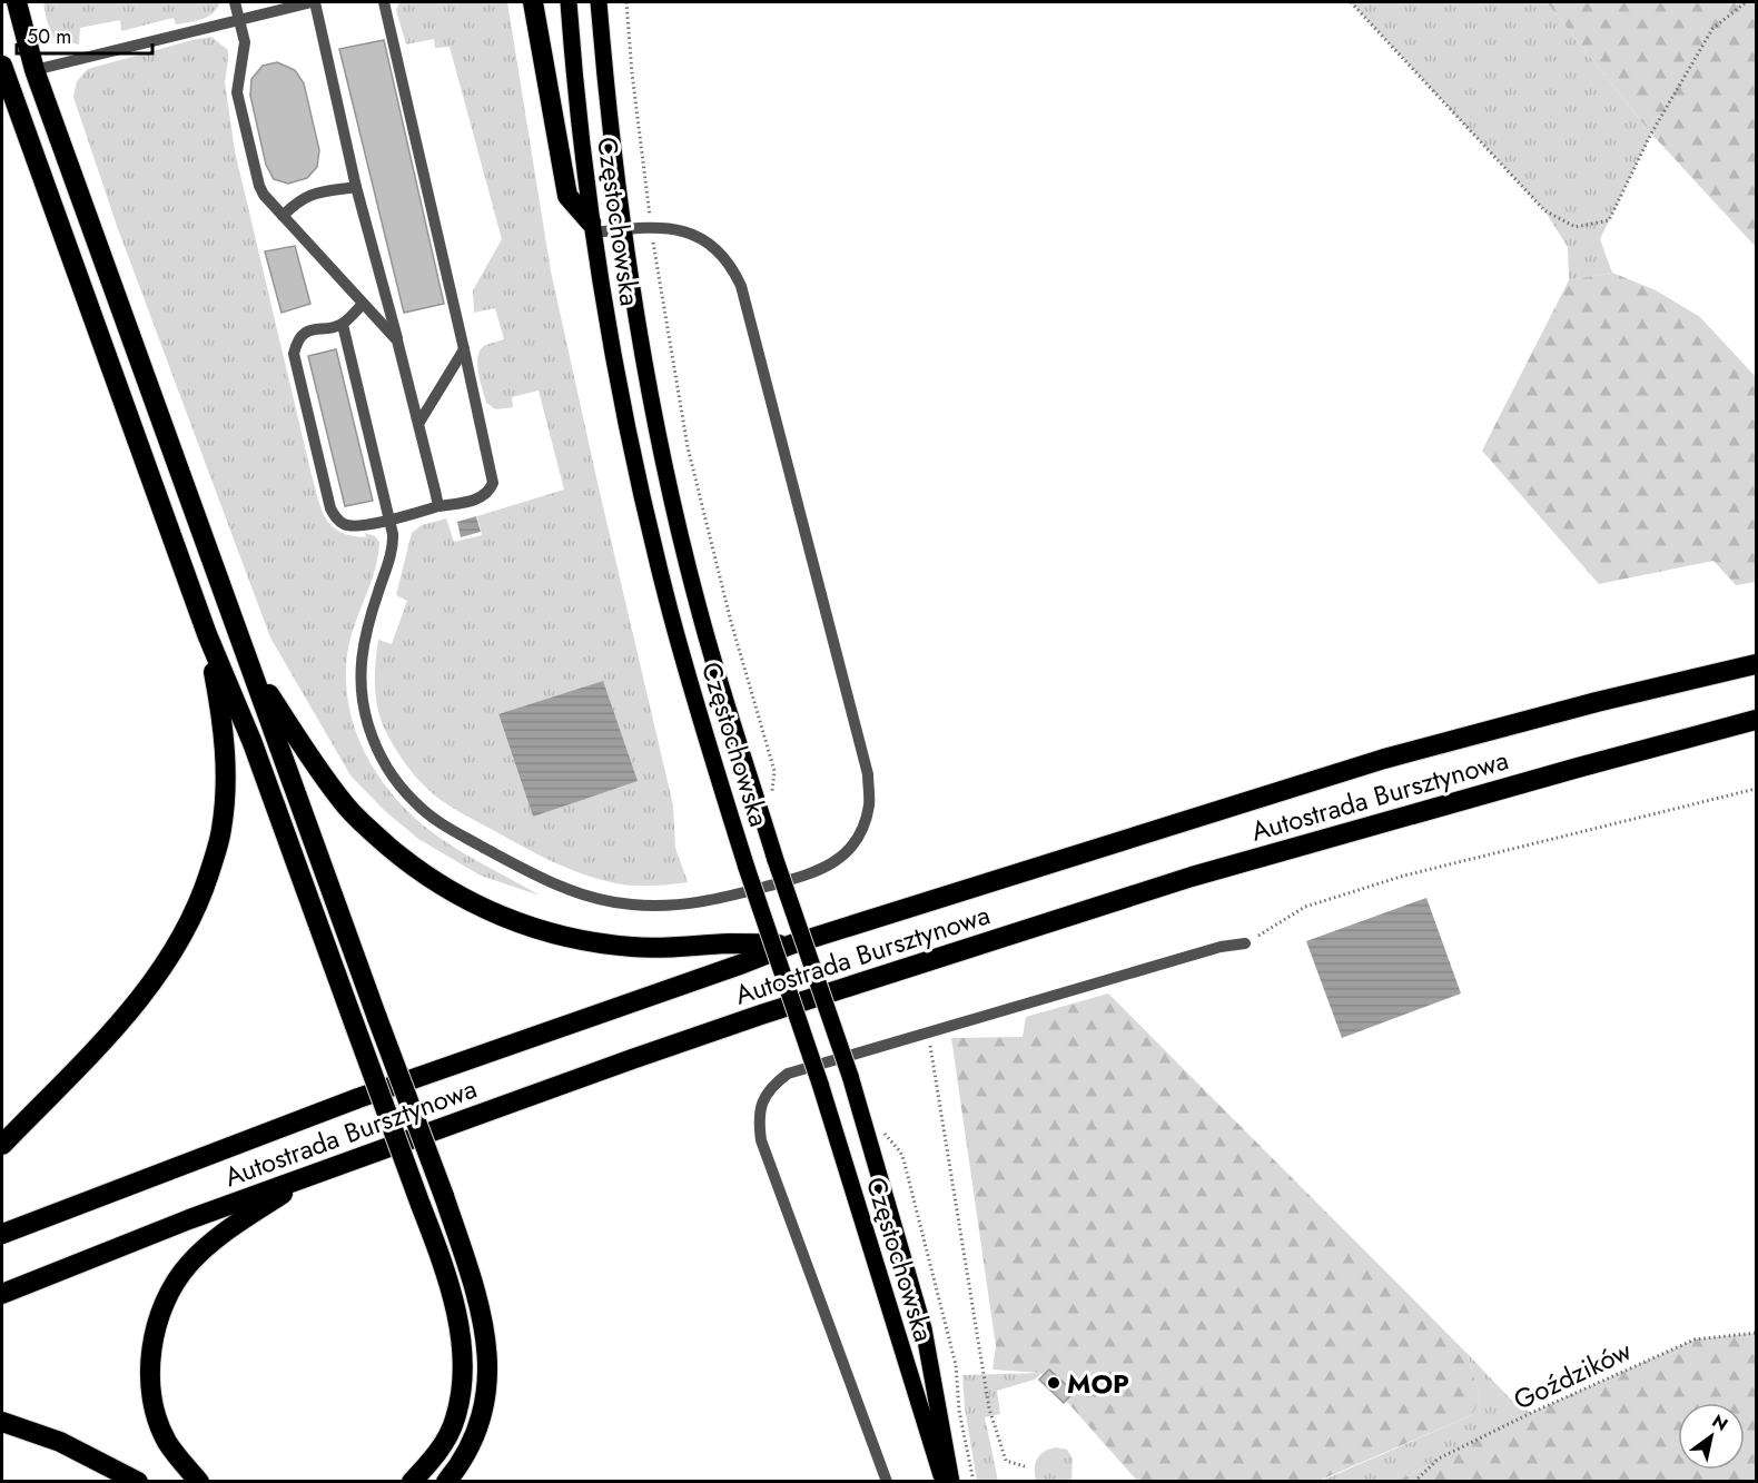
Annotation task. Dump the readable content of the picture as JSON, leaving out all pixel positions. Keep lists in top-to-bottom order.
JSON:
{
  "streets": {
    "highway": ["Autostrada Bursztynowa"],
    "main road": ["Częstochowska"],
    "path": ["Goździków"]
  },
  "places": ["MOP"],
  "scale_bar": "50 m",
  "north": "top right"
}
